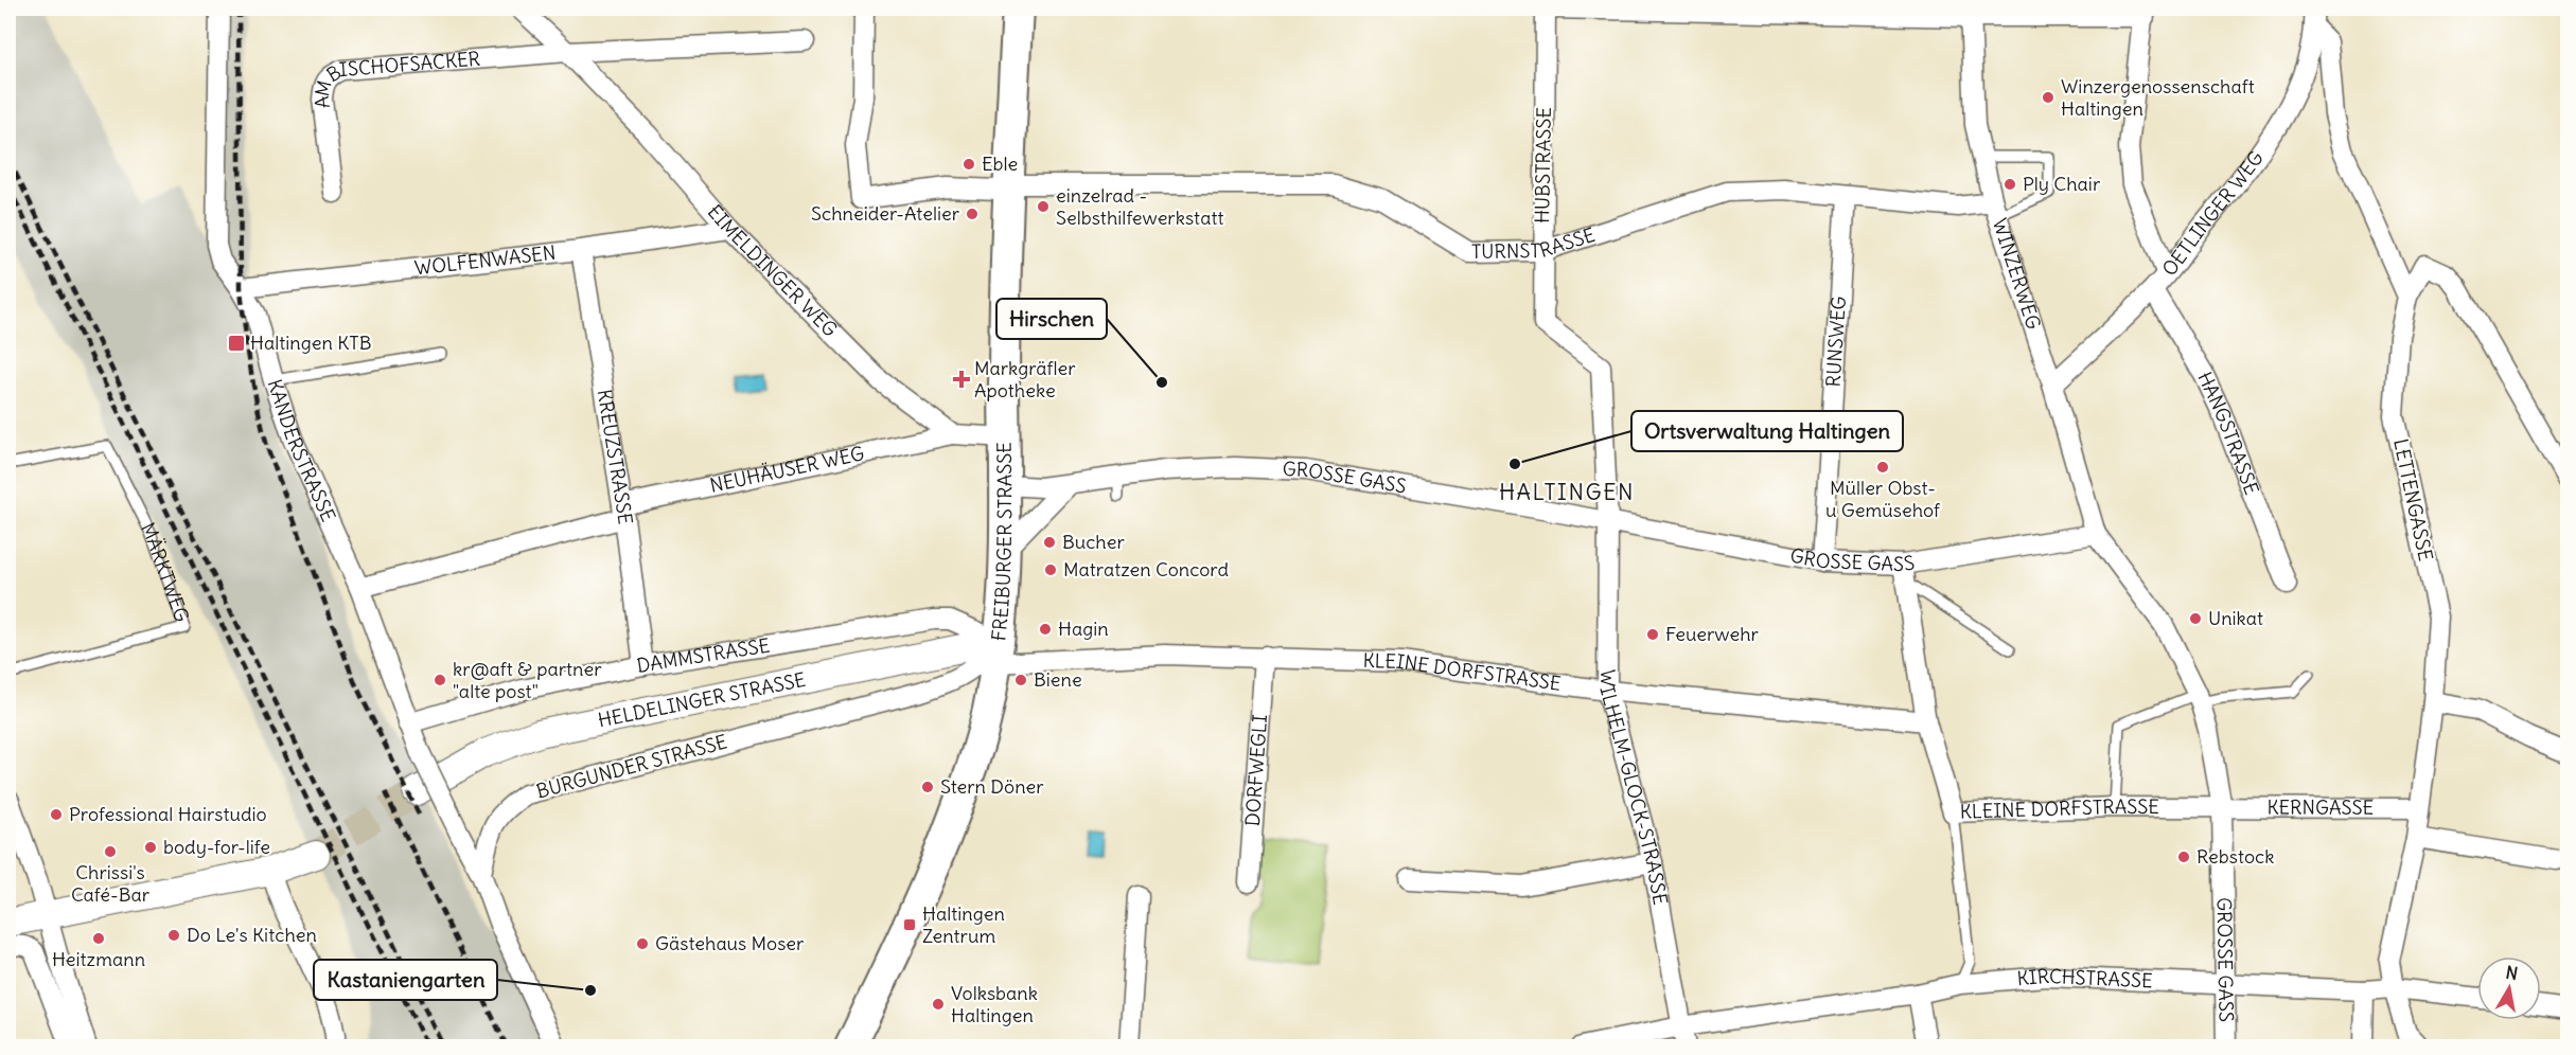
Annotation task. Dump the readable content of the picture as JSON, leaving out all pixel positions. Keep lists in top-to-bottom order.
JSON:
{
  "streets": {
    "main road": ["FREIBURGER STRASSE"],
    "street": [
      "AM BISCHOFSACKER",
      "HUBSTRASSE",
      "OETLINGER WEG",
      "TURNSTRASSE",
      "WOLFENWASEN",
      "EIMELDINGER WEG",
      "WINZERWEG",
      "RUNSWEG",
      "HANGSTRASSE",
      "KANDERSTRASSE",
      "KREUZSTRASSE",
      "NEUHÄUSER WEG",
      "GROSSE GASS",
      "LETTENGASSE",
      "DAMMSTRASSE",
      "KLEINE DORFSTRASSE",
      "HELDELINGER STRASSE",
      "BURGUNDER STRASSE",
      "DORFWEGLI",
      "WILHELM-GLOCK-STRASSE",
      "KERNGASSE",
      "KIRCHSTRASSE"
    ],
    "lane": ["MÄRKTWEG"]
  },
  "crossings": [
    ["AM BISCHOFSACKER", "EIMELDINGER WEG"],
    ["HUBSTRASSE", "TURNSTRASSE"],
    ["HUBSTRASSE", "GROSSE GASS"],
    ["HUBSTRASSE", "WILHELM-GLOCK-STRASSE"],
    ["OETLINGER WEG", "WINZERWEG"],
    ["OETLINGER WEG", "HANGSTRASSE"],
    ["TURNSTRASSE", "WINZERWEG"],
    ["TURNSTRASSE", "RUNSWEG"],
    ["TURNSTRASSE", "FREIBURGER STRASSE"],
    ["WOLFENWASEN", "EIMELDINGER WEG"],
    ["WOLFENWASEN", "KANDERSTRASSE"],
    ["WOLFENWASEN", "KREUZSTRASSE"],
    ["EIMELDINGER WEG", "NEUHÄUSER WEG"],
    ["WINZERWEG", "GROSSE GASS"],
    ["RUNSWEG", "GROSSE GASS"],
    ["KANDERSTRASSE", "NEUHÄUSER WEG"],
    ["KANDERSTRASSE", "DAMMSTRASSE"],
    ["KANDERSTRASSE", "BURGUNDER STRASSE"],
    ["KREUZSTRASSE", "NEUHÄUSER WEG"],
    ["KREUZSTRASSE", "DAMMSTRASSE"],
    ["GROSSE GASS", "FREIBURGER STRASSE"],
    ["GROSSE GASS", "KLEINE DORFSTRASSE"],
    ["GROSSE GASS", "WILHELM-GLOCK-STRASSE"],
    ["GROSSE GASS", "KERNGASSE"],
    ["GROSSE GASS", "KIRCHSTRASSE"],
    ["LETTENGASSE", "KERNGASSE"],
    ["LETTENGASSE", "KIRCHSTRASSE"],
    ["FREIBURGER STRASSE", "DAMMSTRASSE"],
    ["FREIBURGER STRASSE", "KLEINE DORFSTRASSE"],
    ["FREIBURGER STRASSE", "HELDELINGER STRASSE"],
    ["FREIBURGER STRASSE", "BURGUNDER STRASSE"],
    ["DAMMSTRASSE", "KLEINE DORFSTRASSE"],
    ["DAMMSTRASSE", "HELDELINGER STRASSE"],
    ["DAMMSTRASSE", "BURGUNDER STRASSE"],
    ["KLEINE DORFSTRASSE", "HELDELINGER STRASSE"],
    ["KLEINE DORFSTRASSE", "BURGUNDER STRASSE"],
    ["KLEINE DORFSTRASSE", "DORFWEGLI"],
    ["KLEINE DORFSTRASSE", "WILHELM-GLOCK-STRASSE"],
    ["KLEINE DORFSTRASSE", "KERNGASSE"],
    ["HELDELINGER STRASSE", "BURGUNDER STRASSE"],
    ["WILHELM-GLOCK-STRASSE", "KIRCHSTRASSE"]
  ],
  "districts": ["HALTINGEN"],
  "places": {
    "other": [
      "Winzergenossenschaft Haltingen",
      "Eble",
      "Ply Chair",
      "einzelrad - Selbsthilfewerkstatt",
      "Schneider-Atelier",
      "Hirschen",
      "Ortsverwaltung Haltingen",
      "Müller Obst- u Gemüsehof",
      "Bucher",
      "Matratzen Concord",
      "Unikat",
      "Hagin",
      "Feuerwehr",
      "kr@aft & partner \"alte post\"",
      "Biene",
      "Stern Döner",
      "Professional Hairstudio",
      "body-for-life",
      "Chrissi's Café-Bar",
      "Rebstock",
      "Do Le's Kitchen",
      "Heitzmann",
      "Gästehaus Moser",
      "Kastaniengarten",
      "Volksbank Haltingen"
    ],
    "transit": ["Haltingen KTB", "Haltingen Zentrum"],
    "health": ["Markgräfler Apotheke"]
  },
  "north": "top"
}
